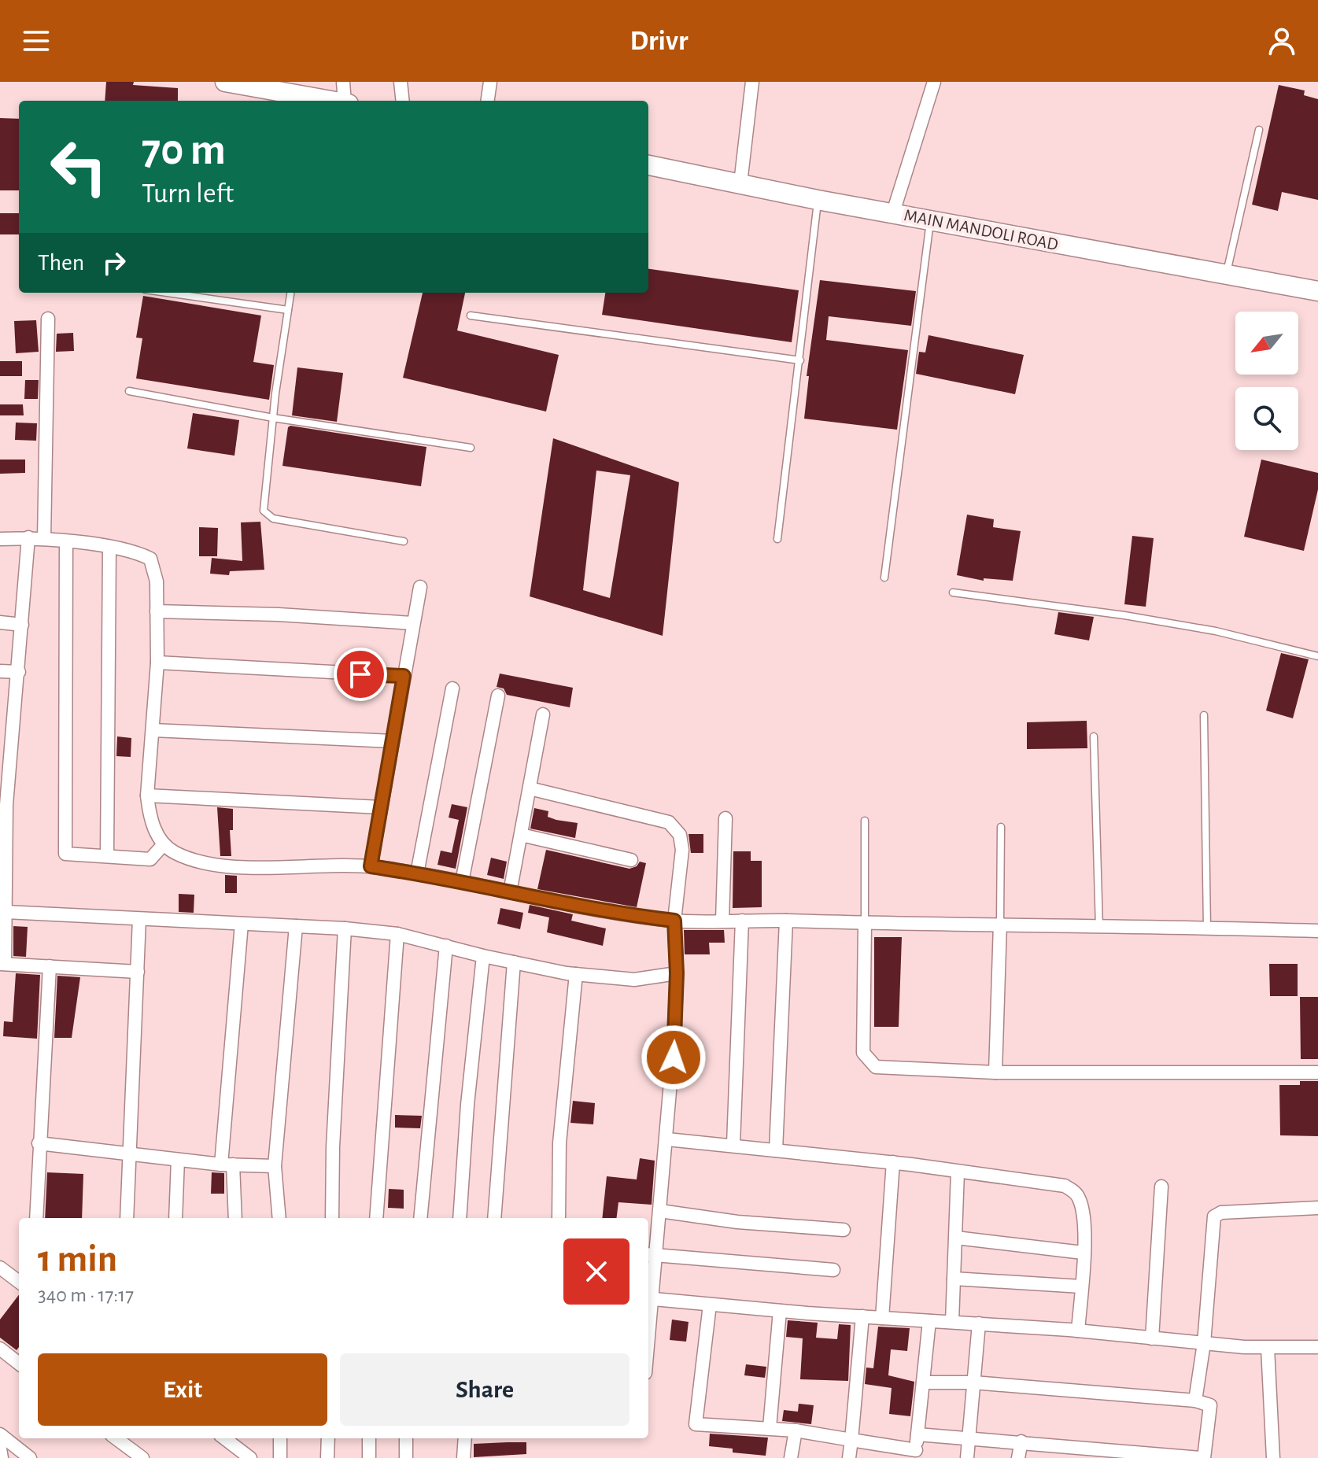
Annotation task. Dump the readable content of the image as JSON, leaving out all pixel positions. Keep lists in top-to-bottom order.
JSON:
{
  "streets": {
    "street": ["MAIN MANDOLI ROAD"]
  },
  "north": "bottom left",
  "page": {
    "header": "Drivr",
    "turn": ["70 m", "Turn left"],
    "then": "Then",
    "heading": ["1 min", "340 m · 17:17"],
    "buttons": ["Exit", "Share"]
  }
}
